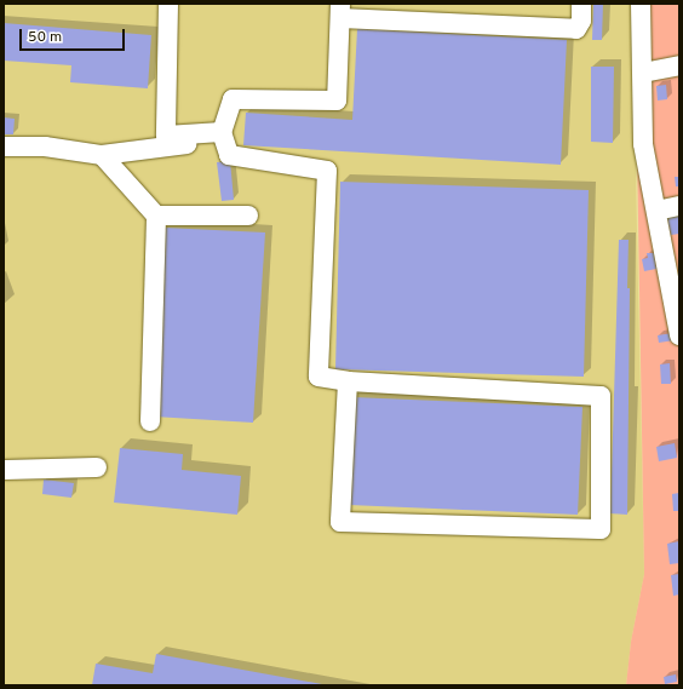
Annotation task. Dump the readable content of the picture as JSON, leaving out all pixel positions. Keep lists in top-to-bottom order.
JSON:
{
  "scale_bar": "50 m"
}
